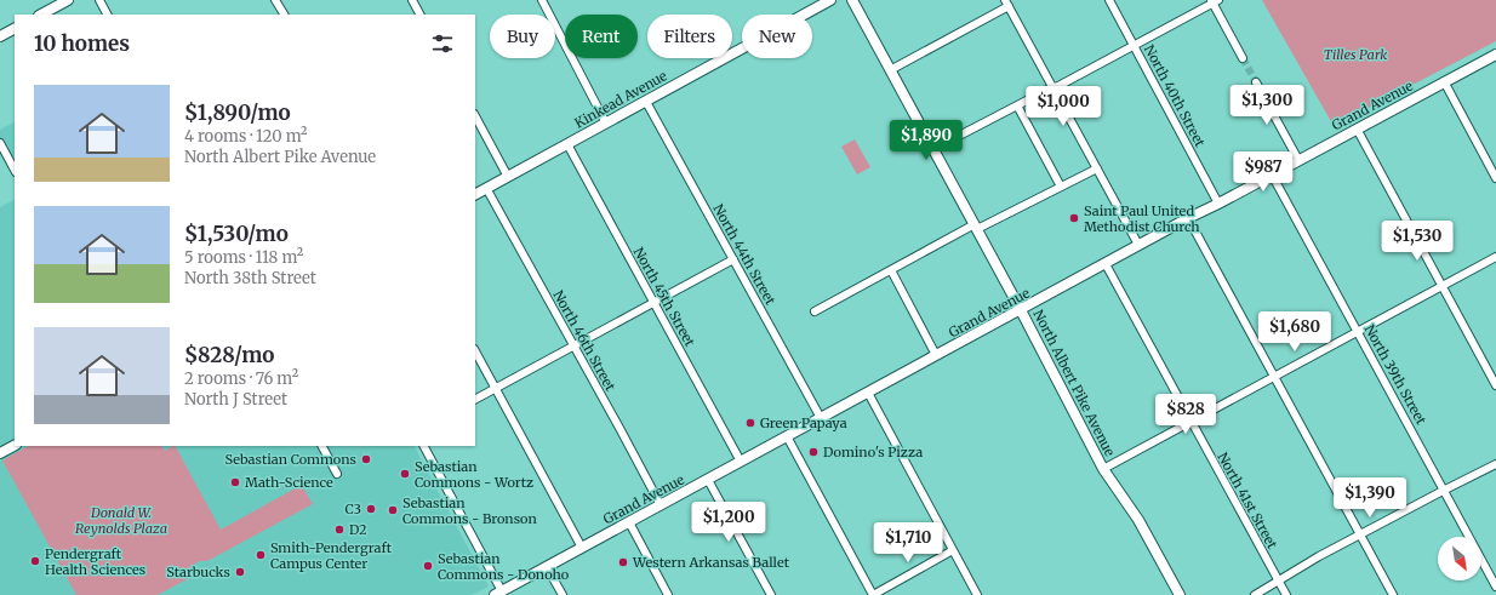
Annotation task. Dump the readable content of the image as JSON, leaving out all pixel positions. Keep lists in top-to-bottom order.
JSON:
{
  "streets": {
    "street": [
      "North 40th Street",
      "Kinkead Avenue",
      "Grand Avenue",
      "North 44th Street",
      "North 45th Street",
      "North 46th Street",
      "North 39th Street",
      "North Albert Pike Avenue",
      "North 41st Street"
    ]
  },
  "crossings": [
    ["North 40th Street", "Grand Avenue"],
    ["Kinkead Avenue", "North 44th Street"],
    ["Kinkead Avenue", "North 45th Street"],
    ["Kinkead Avenue", "North 46th Street"],
    ["Grand Avenue", "North 44th Street"],
    ["Grand Avenue", "North 45th Street"],
    ["Grand Avenue", "North 46th Street"],
    ["Grand Avenue", "North 39th Street"],
    ["Grand Avenue", "North Albert Pike Avenue"],
    ["Grand Avenue", "North 41st Street"]
  ],
  "parks": ["Tilles Park", "Donald W. Reynolds Plaza"],
  "places": [
    "Saint Paul United Methodist Church",
    "Green Papaya",
    "Domino's Pizza",
    "Sebastian Commons",
    "Sebastian Commons - Wortz",
    "Math-Science",
    "C3",
    "Sebastian Commons - Bronson",
    "D2",
    "Smith-Pendergraft Campus Center",
    "Pendergraft Health Sciences",
    "Western Arkansas Ballet",
    "Sebastian Commons - Donoho",
    "Starbucks"
  ],
  "north": "bottom right",
  "page": {
    "chip": [
      "Buy",
      "Rent",
      "Filters",
      "New"
    ],
    "heading": "10 homes",
    "list": [
      {
        "name": "$1,890/mo",
        "note": "4 rooms · 120 m² · North Albert Pike Avenue"
      },
      {
        "name": "$1,530/mo",
        "note": "5 rooms · 118 m² · North 38th Street"
      },
      {
        "name": "$828/mo",
        "note": "2 rooms · 76 m² · North J Street"
      }
    ],
    "price": [
      "$1,300",
      "$1,000",
      "$1,890",
      "$987",
      "$1,530",
      "$1,680",
      "$828",
      "$1,390",
      "$1,200",
      "$1,710"
    ]
  }
}
